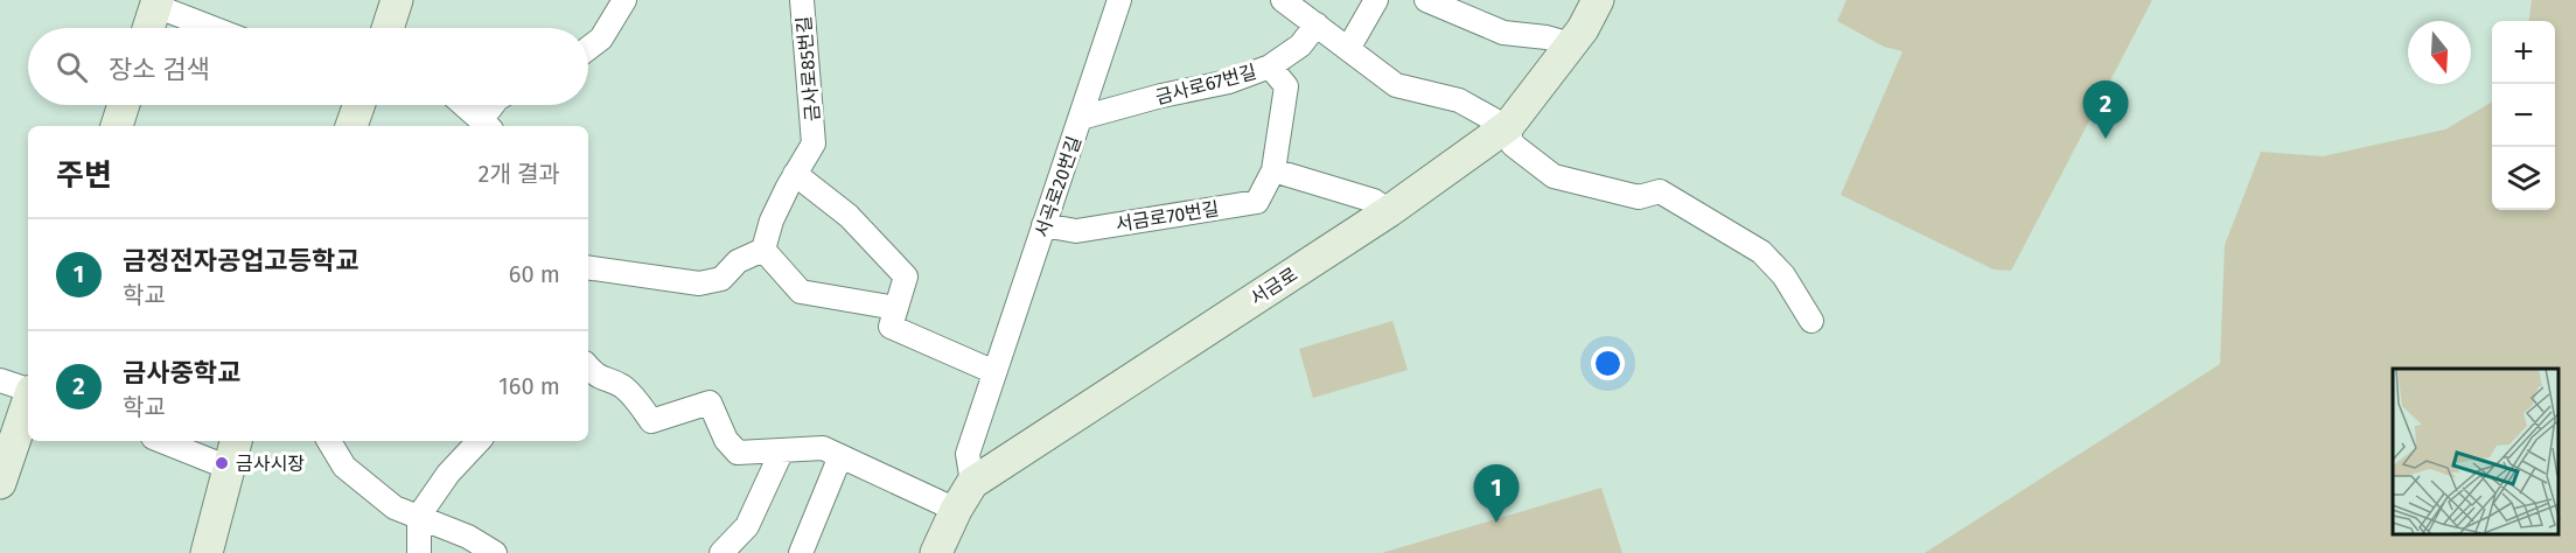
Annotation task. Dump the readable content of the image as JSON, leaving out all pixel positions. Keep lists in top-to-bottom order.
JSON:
{
  "streets": {
    "street": [
      "금사로85번길",
      "금사로67번길",
      "서곡로20번길",
      "서금로70번길",
      "서금로"
    ]
  },
  "crossings": [
    ["금사로67번길", "서곡로20번길"],
    ["금사로67번길", "서금로70번길"],
    ["서곡로20번길", "서금로70번길"],
    ["서곡로20번길", "서금로"]
  ],
  "places": ["금사시장"],
  "north": "bottom",
  "page": {
    "map_buttons": ["+", "−"],
    "search": "장소 검색",
    "pins": ["2", "1"],
    "heading": ["주변", "2개 결과"],
    "list": [
      {
        "mark": "1",
        "name": "금정전자공업고등학교",
        "note": "학교",
        "value": "60 m"
      },
      {
        "mark": "2",
        "name": "금사중학교",
        "note": "학교",
        "value": "160 m"
      }
    ]
  }
}
